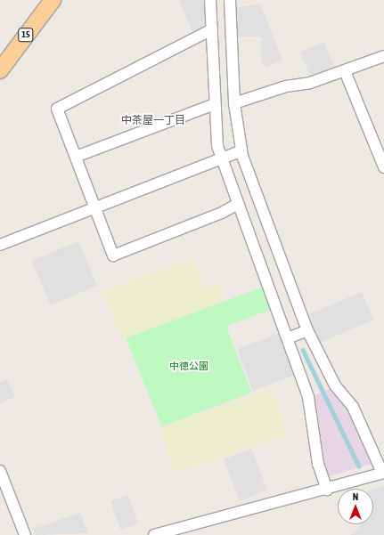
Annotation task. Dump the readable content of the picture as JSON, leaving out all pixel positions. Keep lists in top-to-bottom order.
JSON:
{
  "streets": {
    "main road": ["15"]
  },
  "districts": ["中茶屋一丁目"],
  "parks": ["中徳公園"],
  "north": "top"
}
